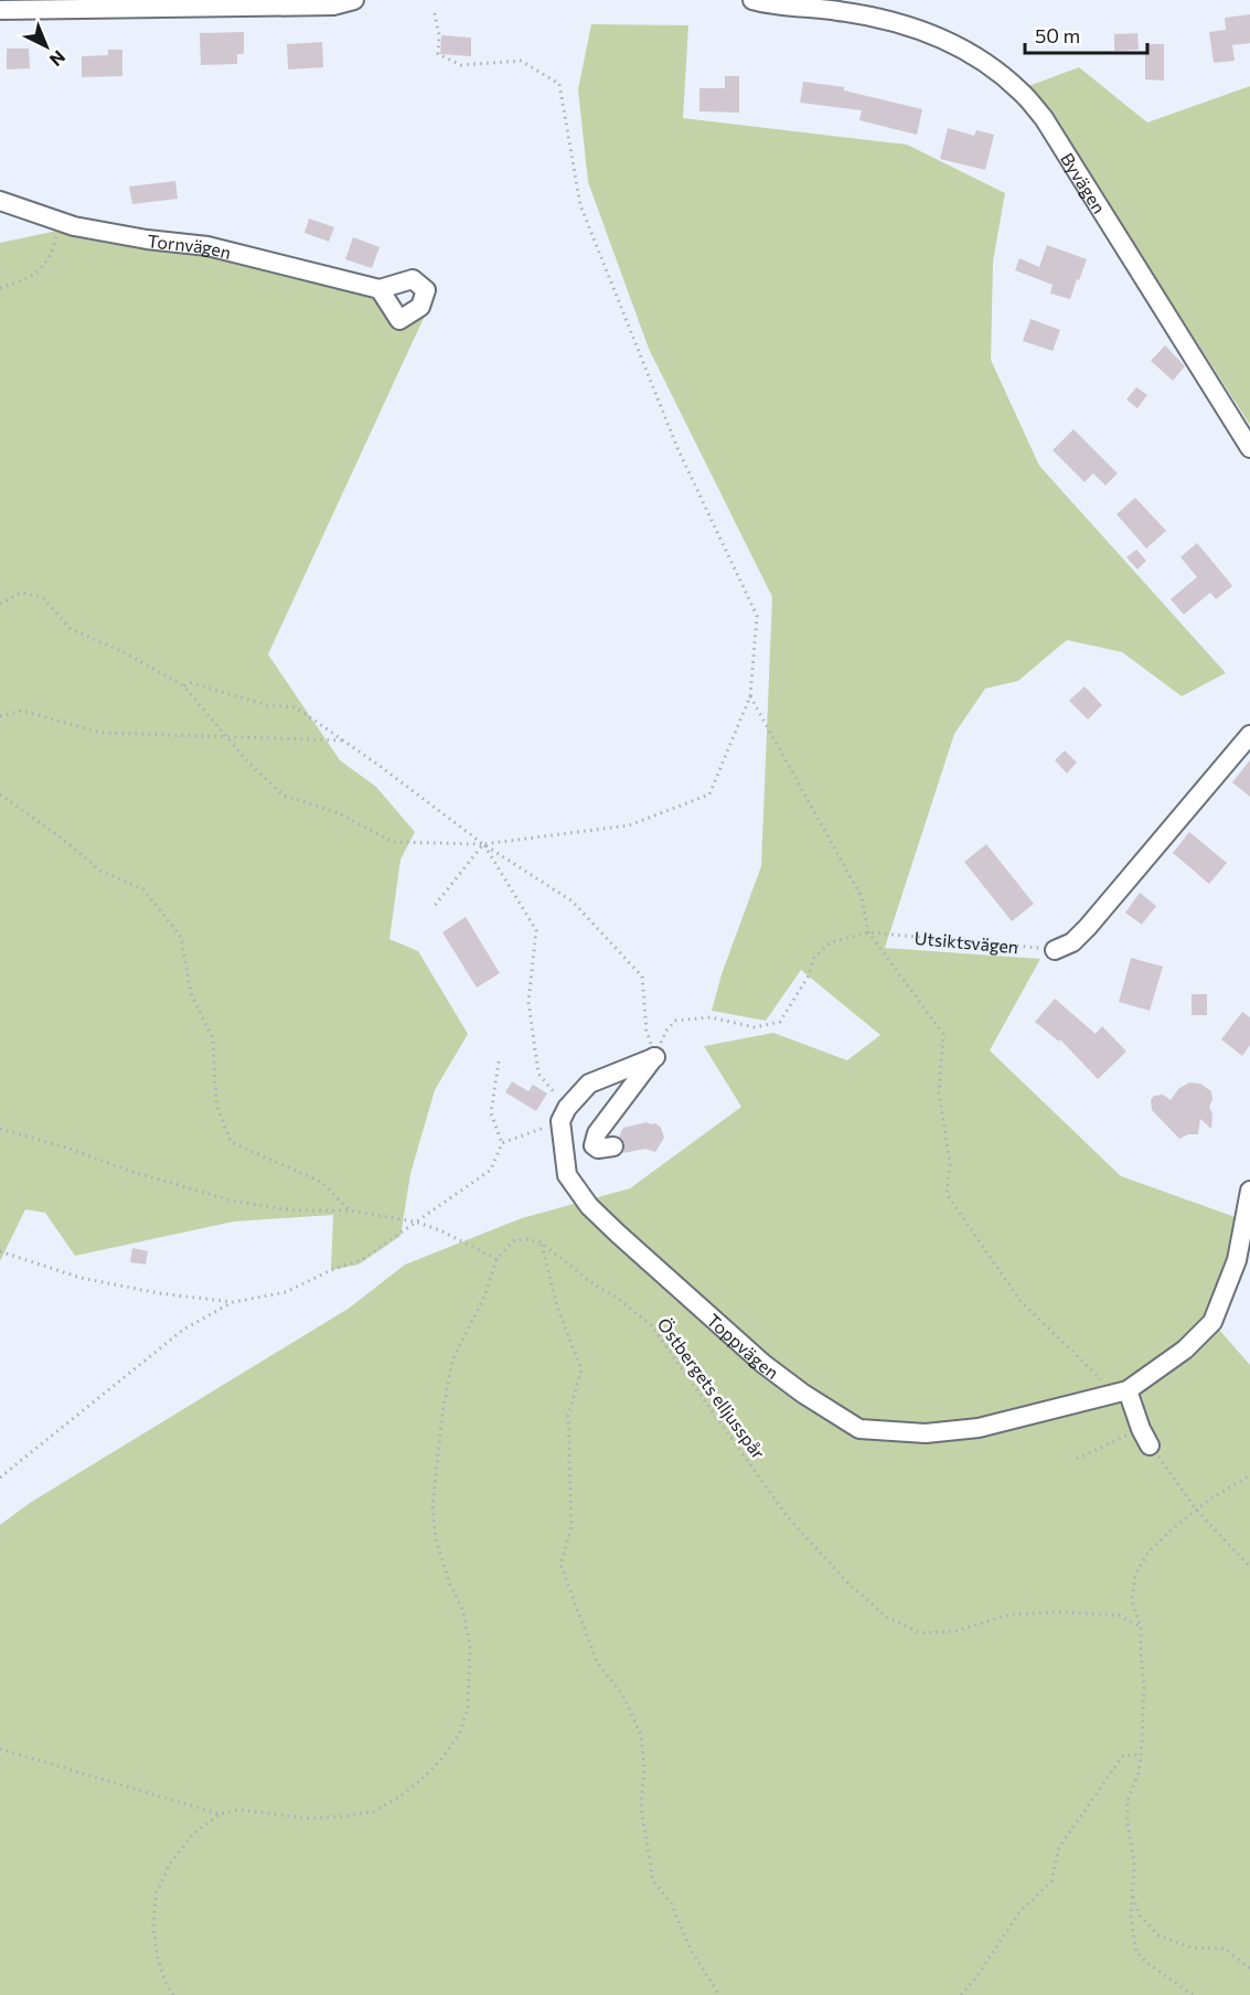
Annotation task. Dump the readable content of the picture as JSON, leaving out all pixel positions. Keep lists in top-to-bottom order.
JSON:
{
  "streets": {
    "street": ["Byvägen", "Tornvägen", "Toppvägen"],
    "path": ["Utsiktsvägen", "Östbergets elljusspår"]
  },
  "scale_bar": "50 m",
  "north": "bottom right"
}
